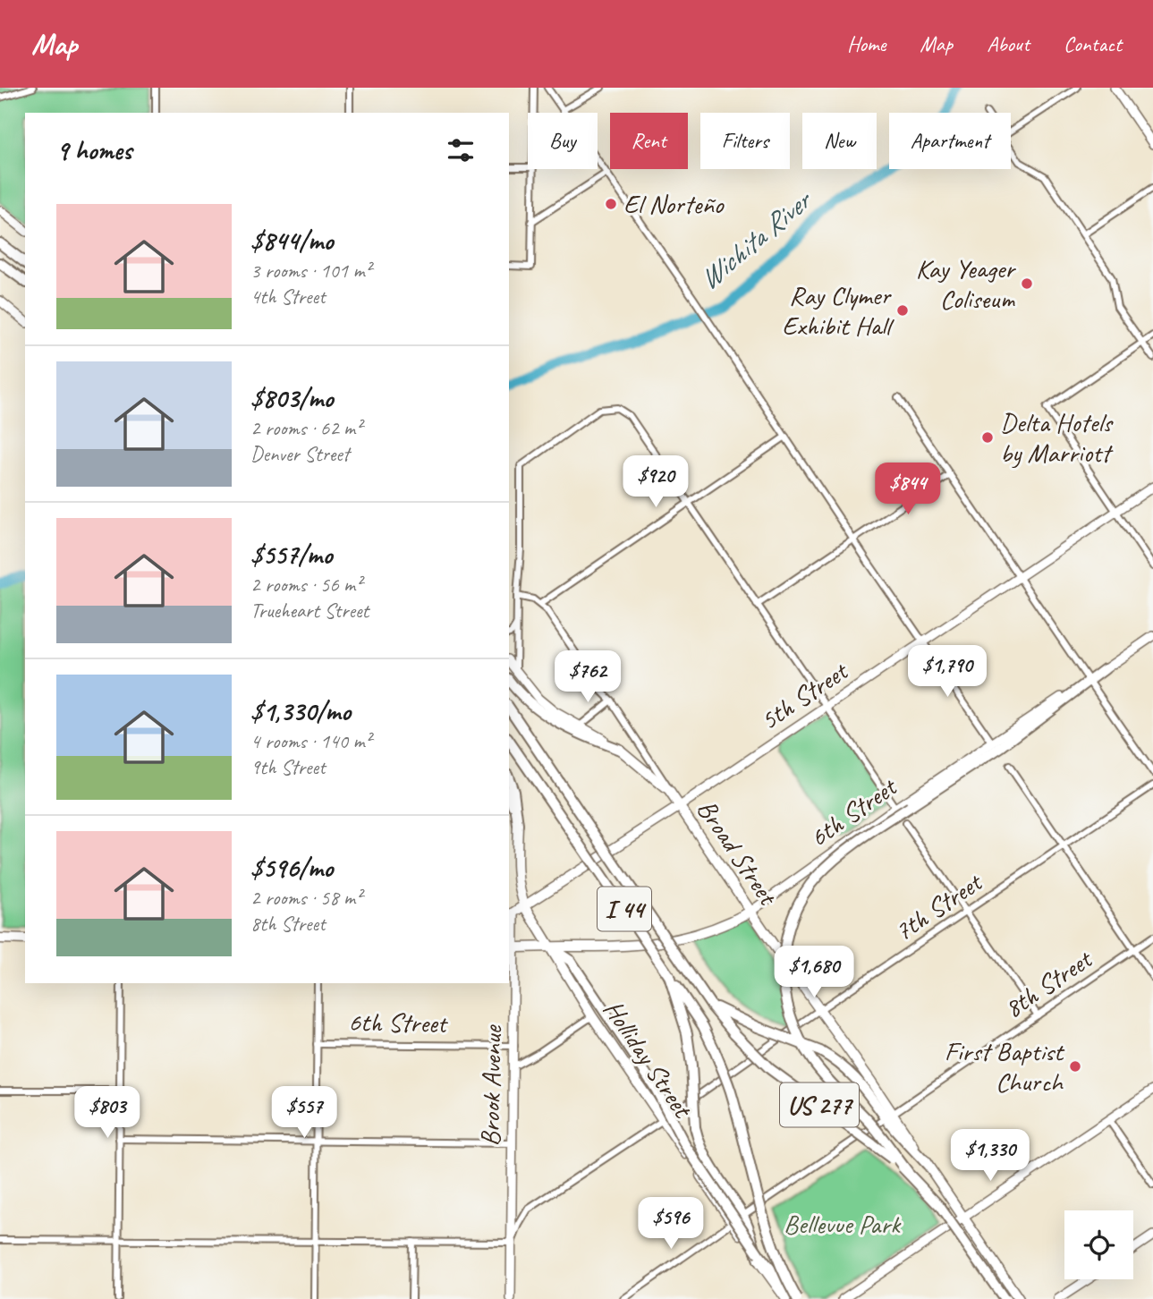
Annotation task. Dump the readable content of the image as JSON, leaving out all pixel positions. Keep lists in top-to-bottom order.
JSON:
{
  "streets": {
    "highway": ["I 44", "US 277"],
    "main road": [
      "5th Street",
      "6th Street",
      "Broad Street",
      "Holliday Street",
      "Brook Avenue"
    ],
    "street": ["7th Street", "8th Street"]
  },
  "crossings": [
    ["5th Street", "Broad Street"],
    ["5th Street", "Holliday Street"],
    ["5th Street", "Brook Avenue"],
    ["6th Street", "Broad Street"],
    ["6th Street", "Holliday Street"],
    ["6th Street", "Brook Avenue"],
    ["Broad Street", "7th Street"],
    ["Broad Street", "8th Street"],
    ["7th Street", "Holliday Street"],
    ["7th Street", "Brook Avenue"],
    ["I 44", "US 277"],
    ["8th Street", "Holliday Street"],
    ["Holliday Street", "Brook Avenue"]
  ],
  "water": ["Wichita River"],
  "parks": ["Bellevue Park"],
  "places": [
    "El Norteño",
    "Kay Yeager Coliseum",
    "Ray Clymer Exhibit Hall",
    "Delta Hotels by Marriott",
    "First Baptist Church"
  ],
  "page": {
    "header": "Map",
    "nav": [
      "Home",
      "Map",
      "About",
      "Contact"
    ],
    "chip": [
      "Buy",
      "Rent",
      "Filters",
      "New",
      "Apartment"
    ],
    "heading": "9 homes",
    "list": [
      {
        "name": "$844/mo",
        "note": "3 rooms · 101 m² · 4th Street"
      },
      {
        "name": "$803/mo",
        "note": "2 rooms · 62 m² · Denver Street"
      },
      {
        "name": "$557/mo",
        "note": "2 rooms · 56 m² · Trueheart Street"
      },
      {
        "name": "$1,330/mo",
        "note": "4 rooms · 140 m² · 9th Street"
      },
      {
        "name": "$596/mo",
        "note": "2 rooms · 58 m² · 8th Street"
      }
    ],
    "price": [
      "$920",
      "$844",
      "$1,790",
      "$762",
      "$1,680",
      "$803",
      "$557",
      "$1,330",
      "$596"
    ]
  }
}
